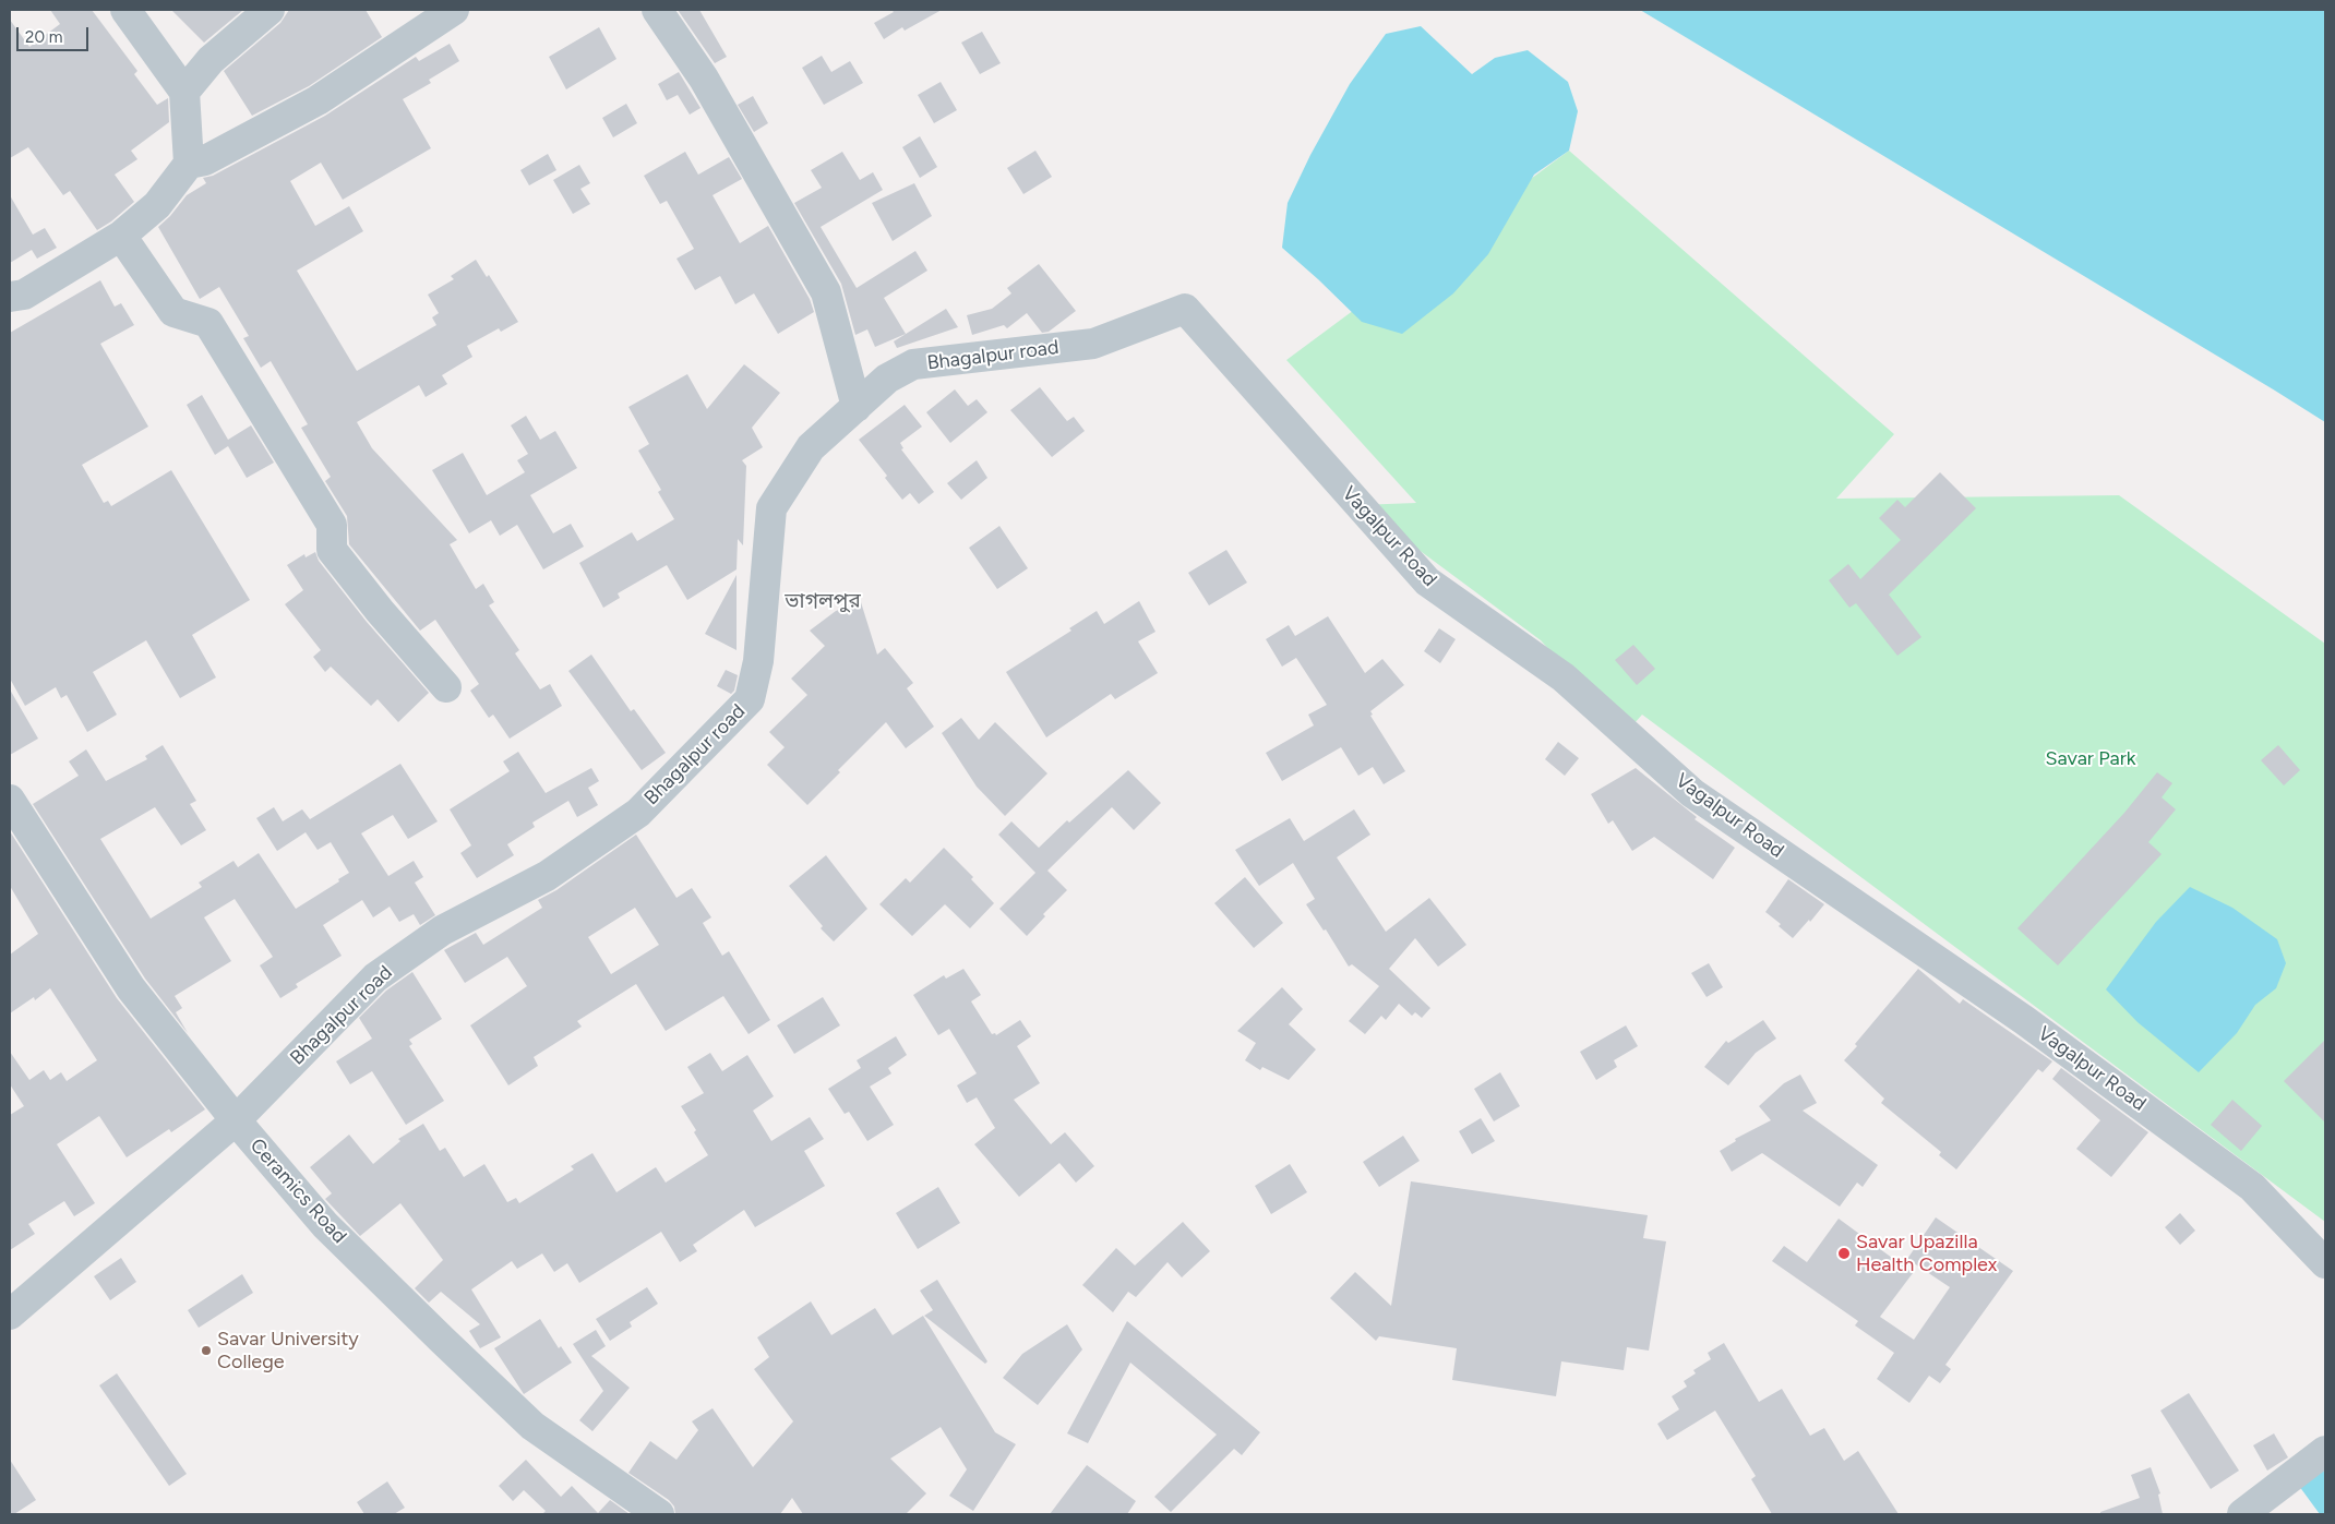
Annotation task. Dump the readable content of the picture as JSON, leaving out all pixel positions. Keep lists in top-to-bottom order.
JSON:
{
  "streets": {
    "street": ["Bhagalpur road", "Vagalpur Road", "Ceramics Road"]
  },
  "crossings": [
    ["Bhagalpur road", "Vagalpur Road"],
    ["Bhagalpur road", "Ceramics Road"]
  ],
  "districts": ["ভাগলপুর"],
  "parks": ["Savar Park"],
  "places": ["Savar Upazilla Health Complex", "Savar University College"],
  "scale_bar": "20 m"
}
